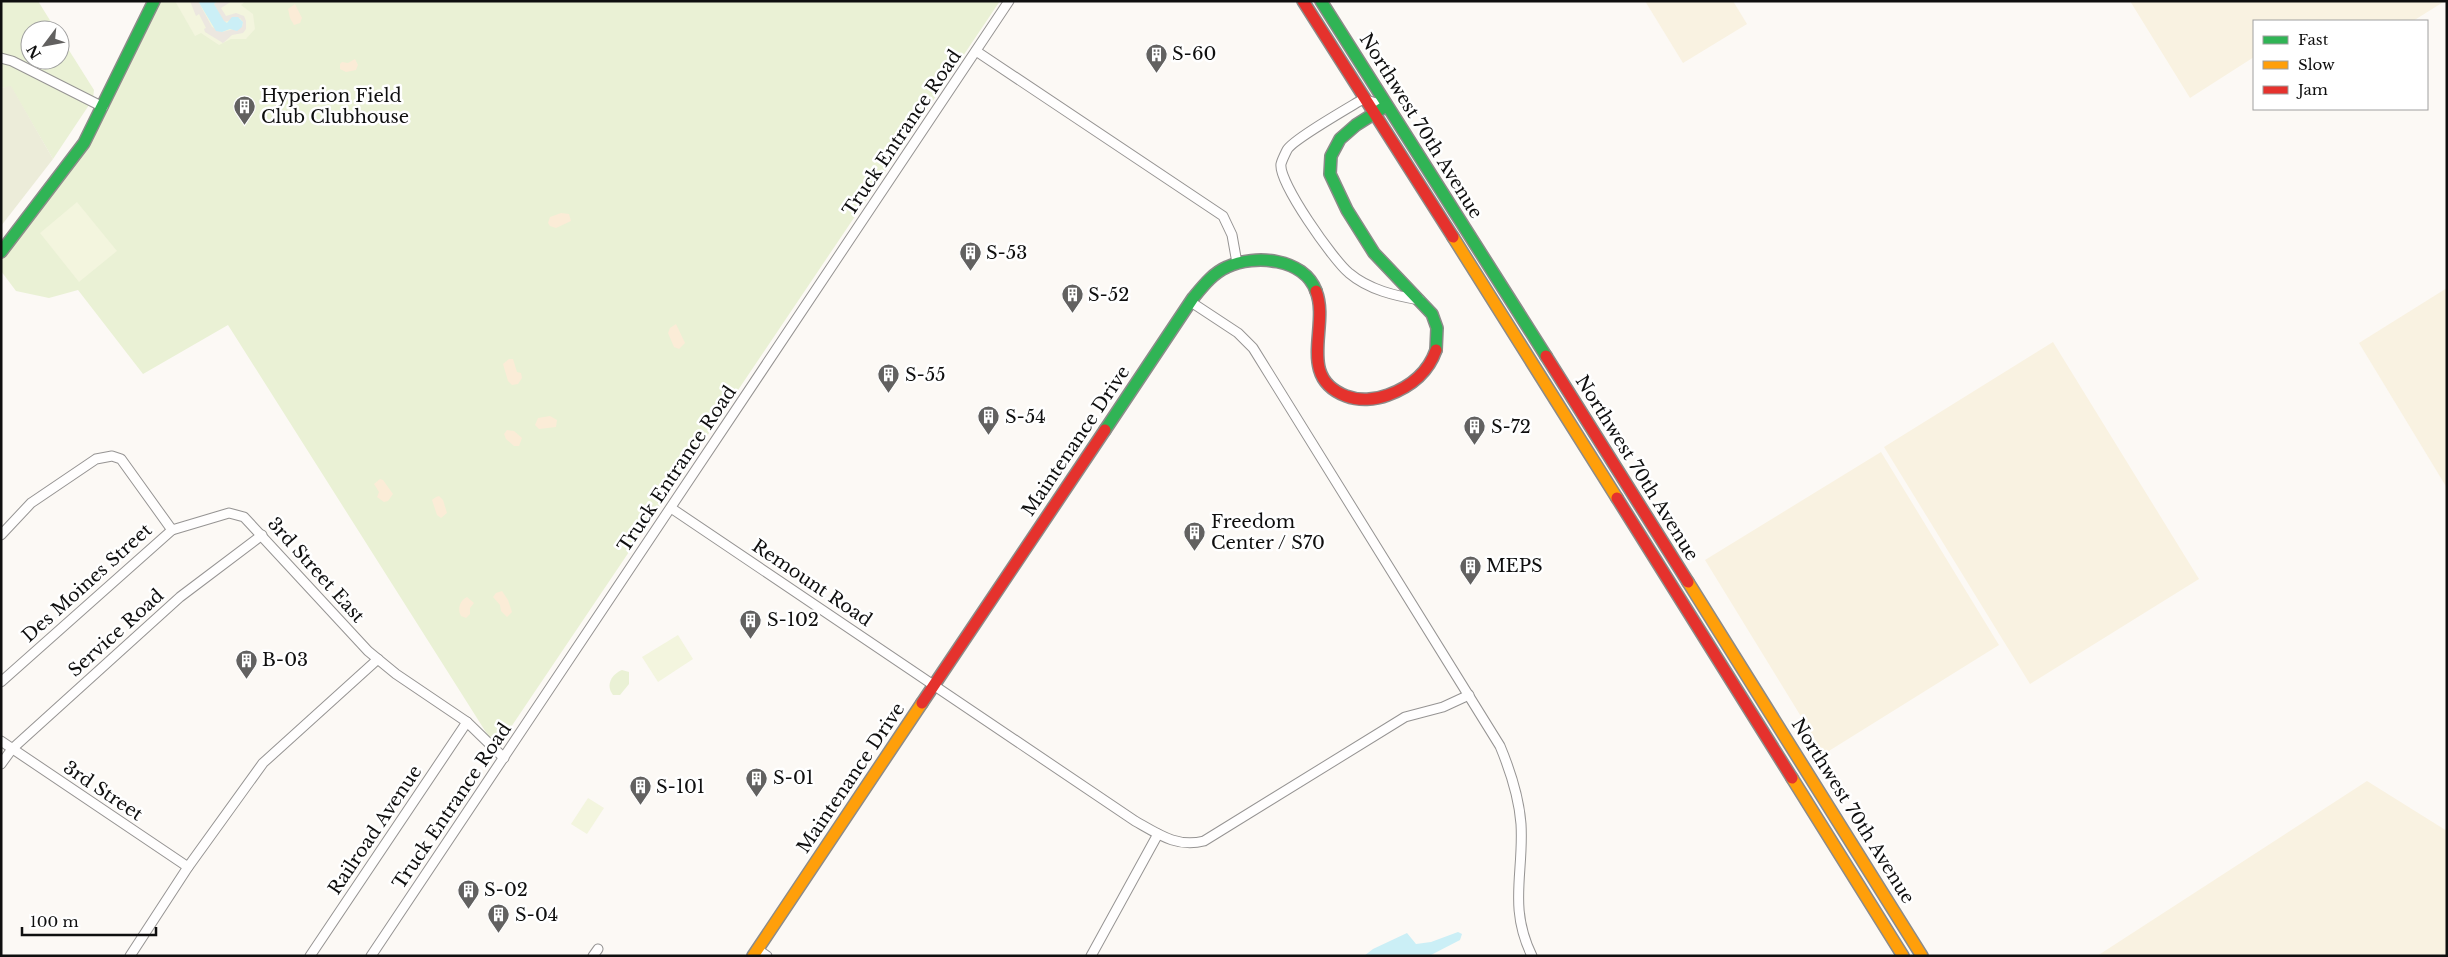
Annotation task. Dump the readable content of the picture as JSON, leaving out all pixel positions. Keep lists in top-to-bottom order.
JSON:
{
  "streets": {
    "main road": ["Northwest 70th Avenue", "Maintenance Drive"],
    "street": [
      "Truck Entrance Road",
      "3rd Street East",
      "Des Moines Street",
      "Remount Road",
      "Service Road",
      "3rd Street",
      "Railroad Avenue"
    ]
  },
  "crossings": [
    ["Truck Entrance Road", "3rd Street East"],
    ["Truck Entrance Road", "Remount Road"],
    ["Maintenance Drive", "Remount Road"],
    ["3rd Street East", "Des Moines Street"],
    ["3rd Street East", "Service Road"],
    ["3rd Street East", "Railroad Avenue"],
    ["Service Road", "3rd Street"]
  ],
  "places": {
    "building": [
      "S-60",
      "Hyperion Field Club Clubhouse",
      "S-53",
      "S-52",
      "S-55",
      "S-54",
      "S-72",
      "Freedom Center / S70",
      "MEPS",
      "S-102",
      "B-03",
      "S-01",
      "S-101",
      "S-02",
      "S-04"
    ]
  },
  "legend": ["Fast", "Slow", "Jam"],
  "scale_bar": "100 m",
  "north": "bottom left"
}
